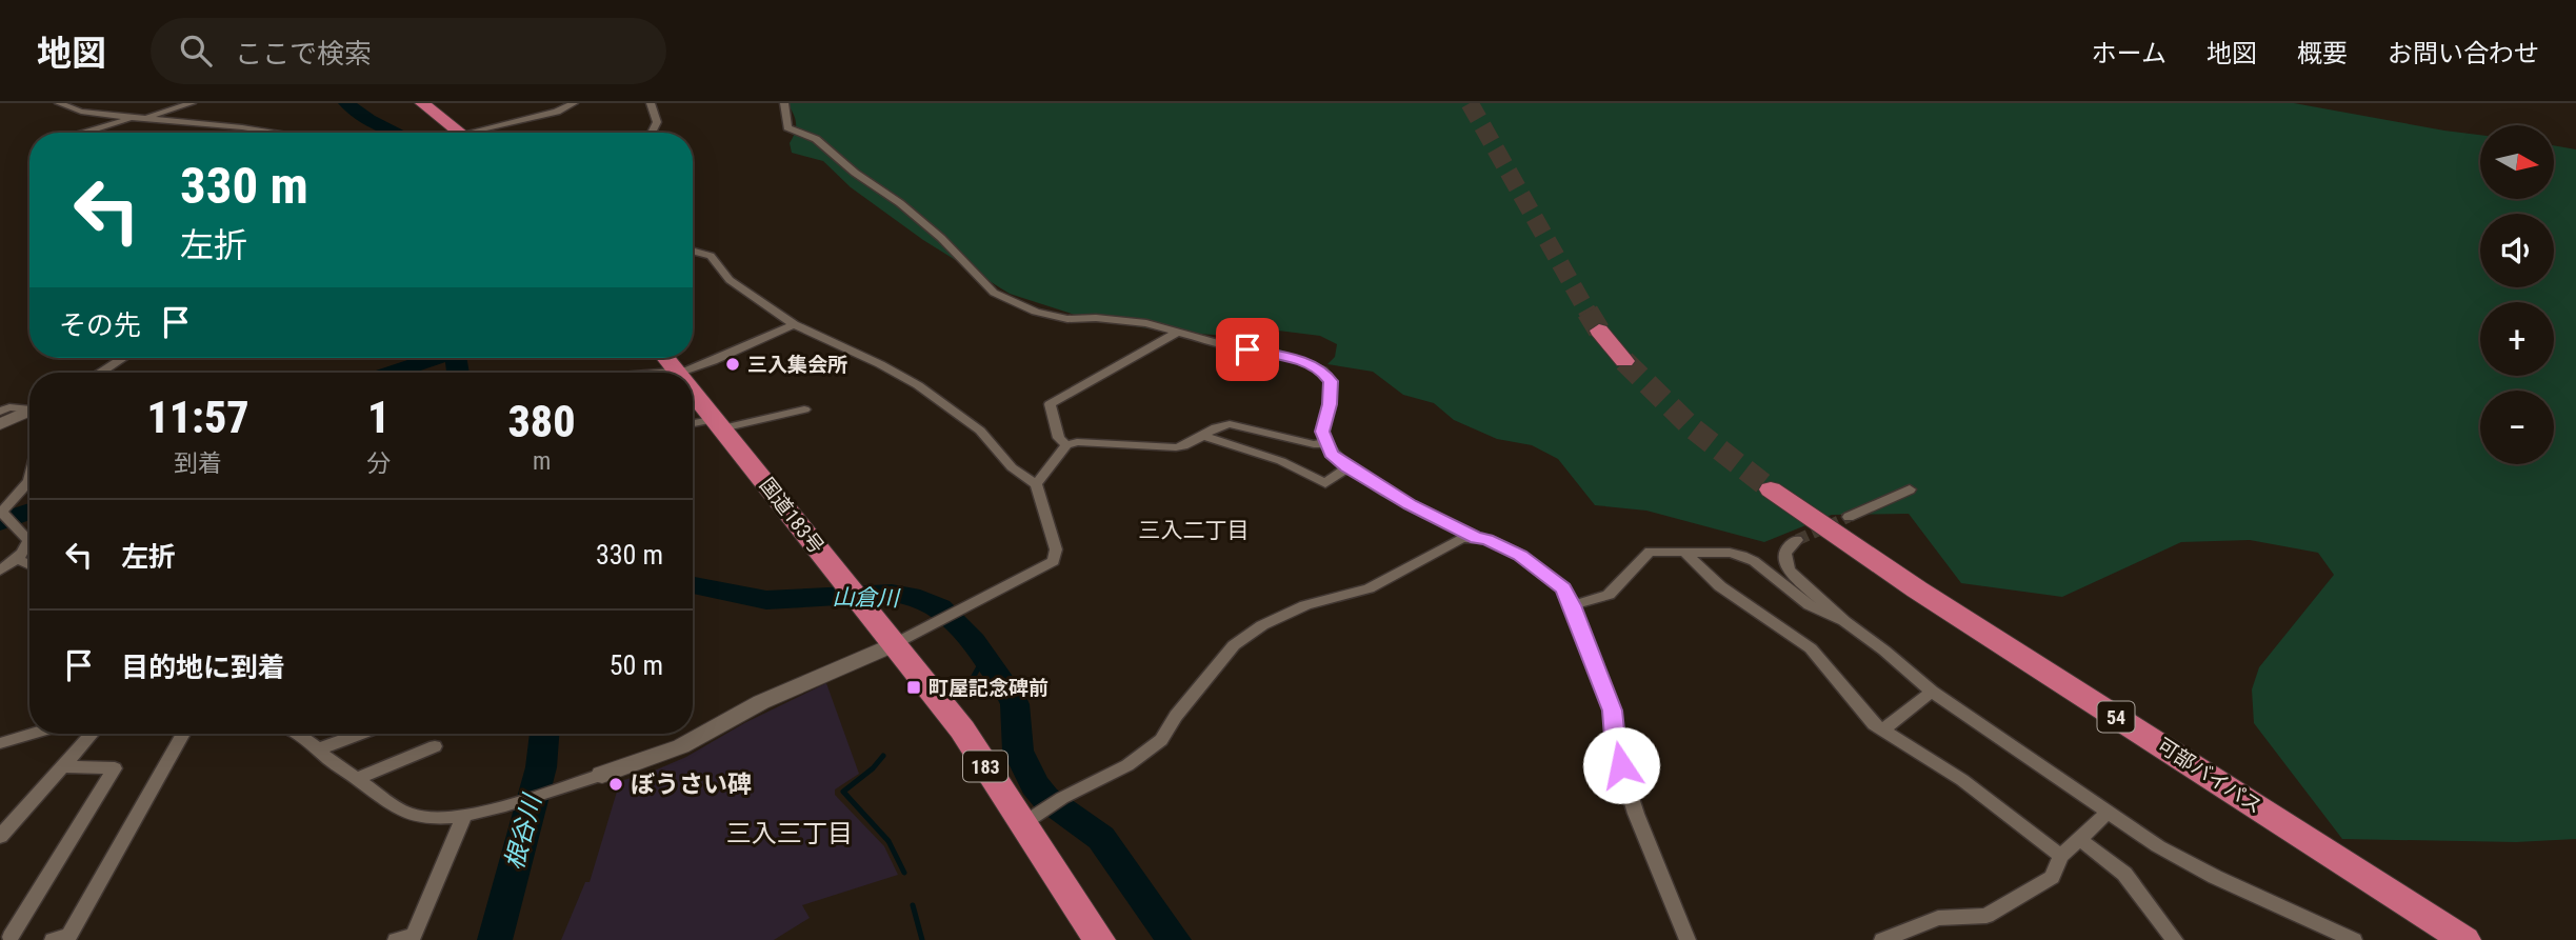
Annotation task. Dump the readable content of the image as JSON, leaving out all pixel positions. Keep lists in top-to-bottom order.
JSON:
{
  "streets": {
    "highway": [
      "国道183号",
      "54",
      "183",
      "可部バイパス"
    ]
  },
  "districts": ["三入二丁目", "三入三丁目"],
  "water": ["山倉川", "根谷川"],
  "places": {
    "other": ["三入集会所", "ぼうさい碑"],
    "transit": ["町屋記念碑前"]
  },
  "north": "right",
  "page": {
    "header": "地図",
    "search": "ここで検索",
    "nav": [
      "ホーム",
      "地図",
      "概要",
      "お問い合わせ"
    ],
    "map_buttons": ["+", "−"],
    "turn": ["330 m", "左折"],
    "then": "その先",
    "eta": [
      "11:57",
      "到着",
      "1",
      "分",
      "380",
      "m"
    ],
    "list": [
      {
        "name": "左折",
        "value": "330 m"
      },
      {
        "name": "目的地に到着",
        "value": "50 m"
      }
    ]
  }
}
